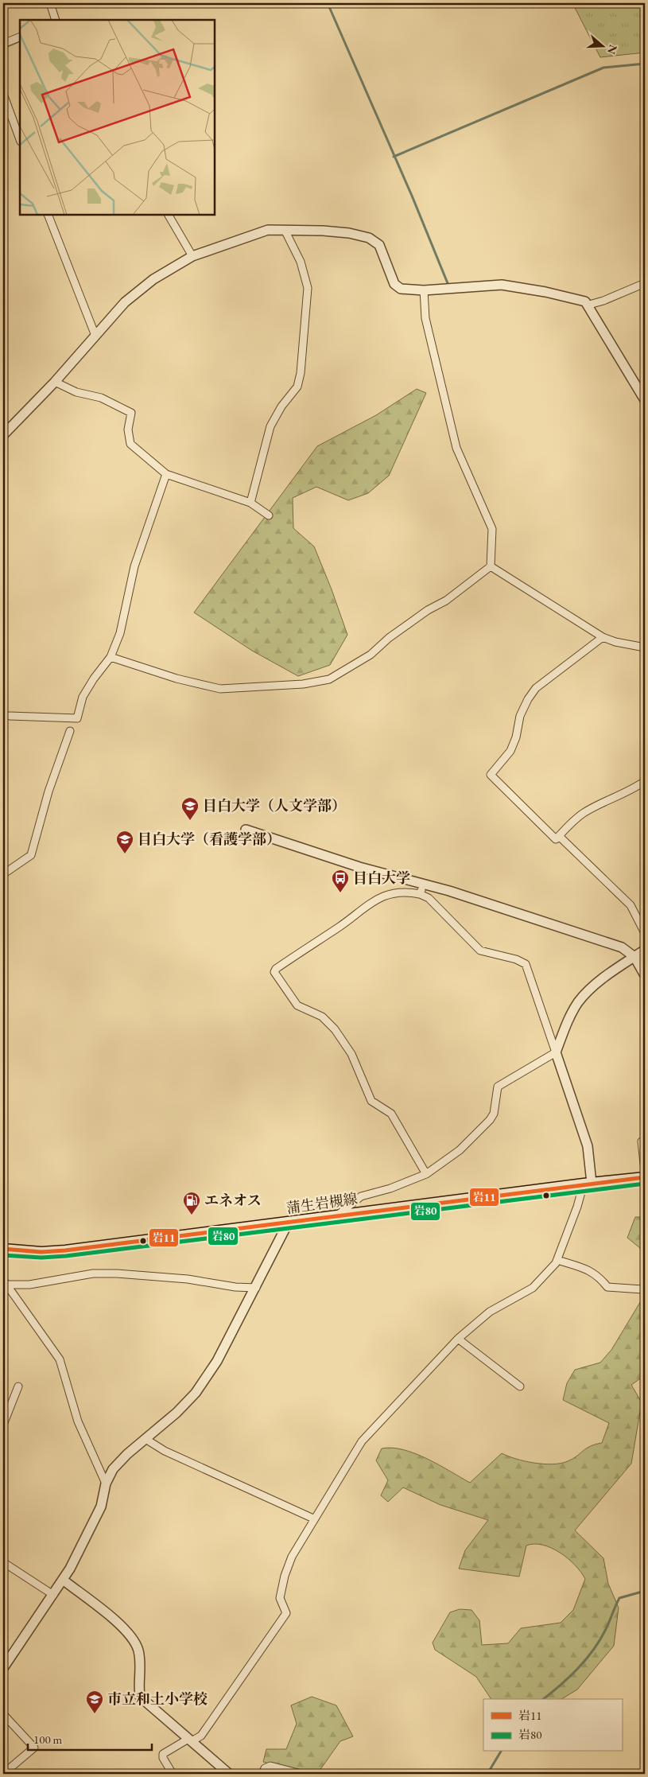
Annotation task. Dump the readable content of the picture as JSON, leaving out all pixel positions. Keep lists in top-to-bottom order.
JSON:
{
  "streets": {
    "main road": ["蒲生岩槻線"]
  },
  "places": {
    "school or university": ["目白大学（人文学部）", "目白大学（看護学部）", "市立和土小学校"],
    "bus stop": ["目白大学"],
    "fuel station": ["エネオス"]
  },
  "lines": ["transit line 岩11", "transit line 岩80"],
  "legend": ["岩11", "岩80"],
  "scale_bar": "100 m",
  "north": "right"
}
